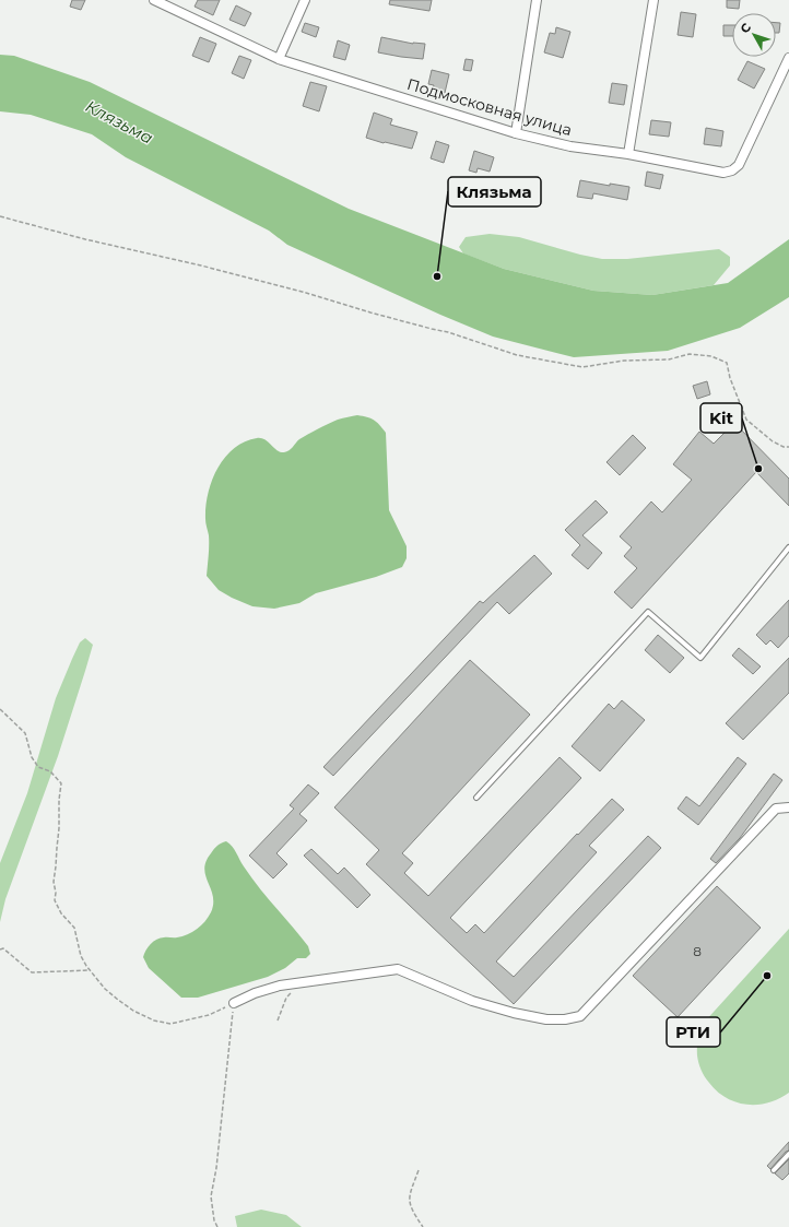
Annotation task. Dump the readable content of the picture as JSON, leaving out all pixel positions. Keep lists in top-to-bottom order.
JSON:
{
  "streets": {
    "street": ["Подмосковная улица"]
  },
  "water": ["Клязьма"],
  "places": ["Клязьма", "Kit", "РТИ"],
  "house_numbers": ["8"],
  "north": "top left"
}
